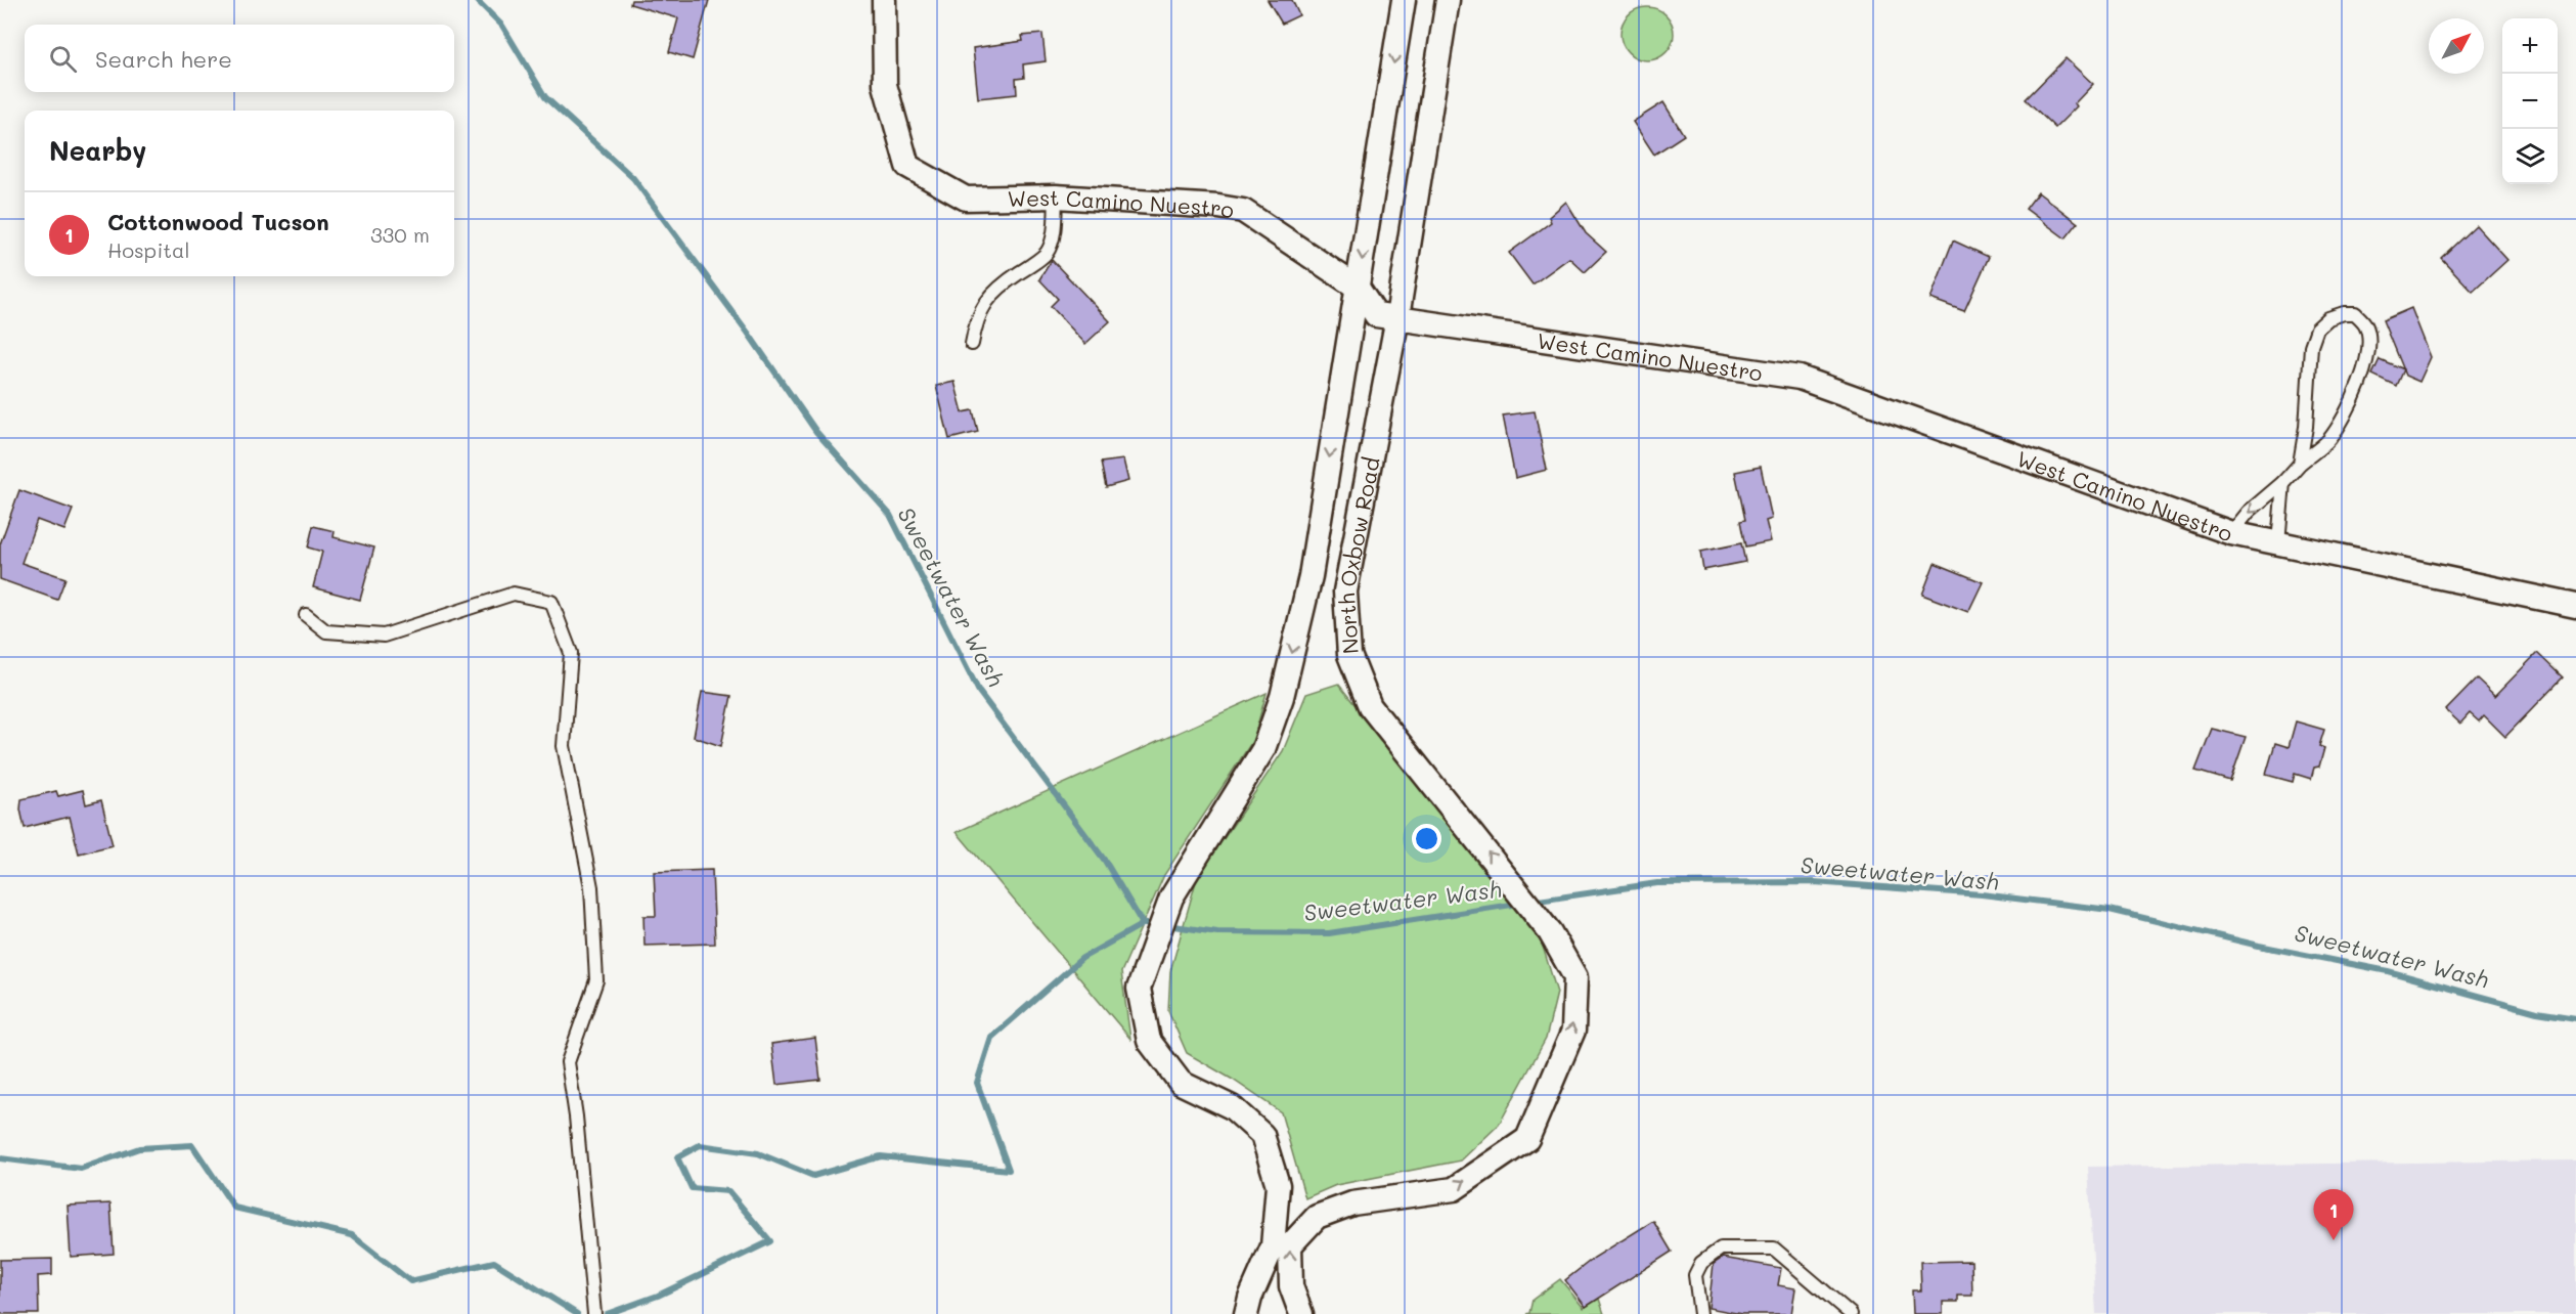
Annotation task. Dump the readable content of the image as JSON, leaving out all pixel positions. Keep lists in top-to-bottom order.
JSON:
{
  "streets": {
    "street": ["West Camino Nuestro", "North Oxbow Road"]
  },
  "crossings": [
    ["West Camino Nuestro", "North Oxbow Road"]
  ],
  "water": ["Sweetwater Wash"],
  "north": "top right",
  "page": {
    "map_buttons": ["+", "−"],
    "search": "Search here",
    "heading": "Nearby",
    "list": [
      {
        "mark": "1",
        "name": "Cottonwood Tucson",
        "note": "Hospital",
        "value": "330 m"
      }
    ],
    "pins": "1"
  }
}
